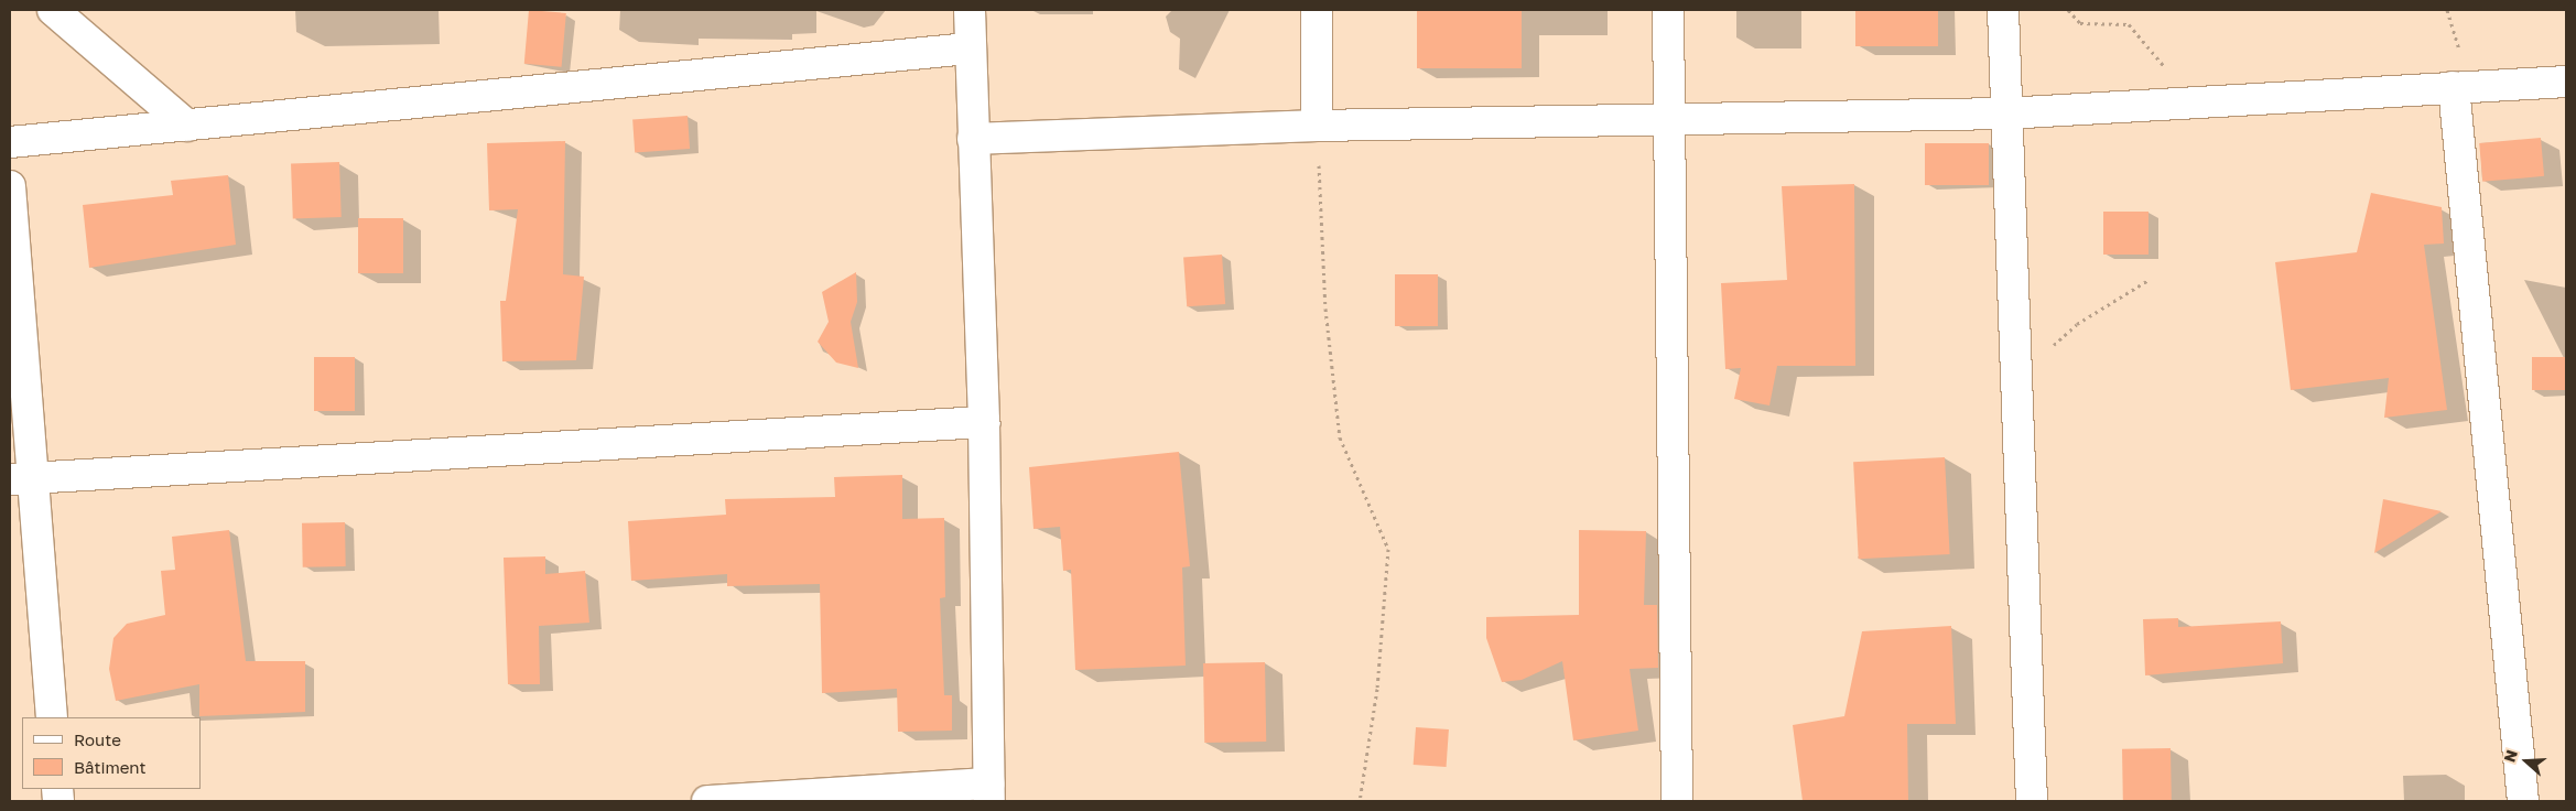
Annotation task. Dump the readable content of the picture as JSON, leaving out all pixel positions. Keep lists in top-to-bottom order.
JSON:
{
  "legend": ["Route", "Bâtiment"],
  "north": "left"
}
